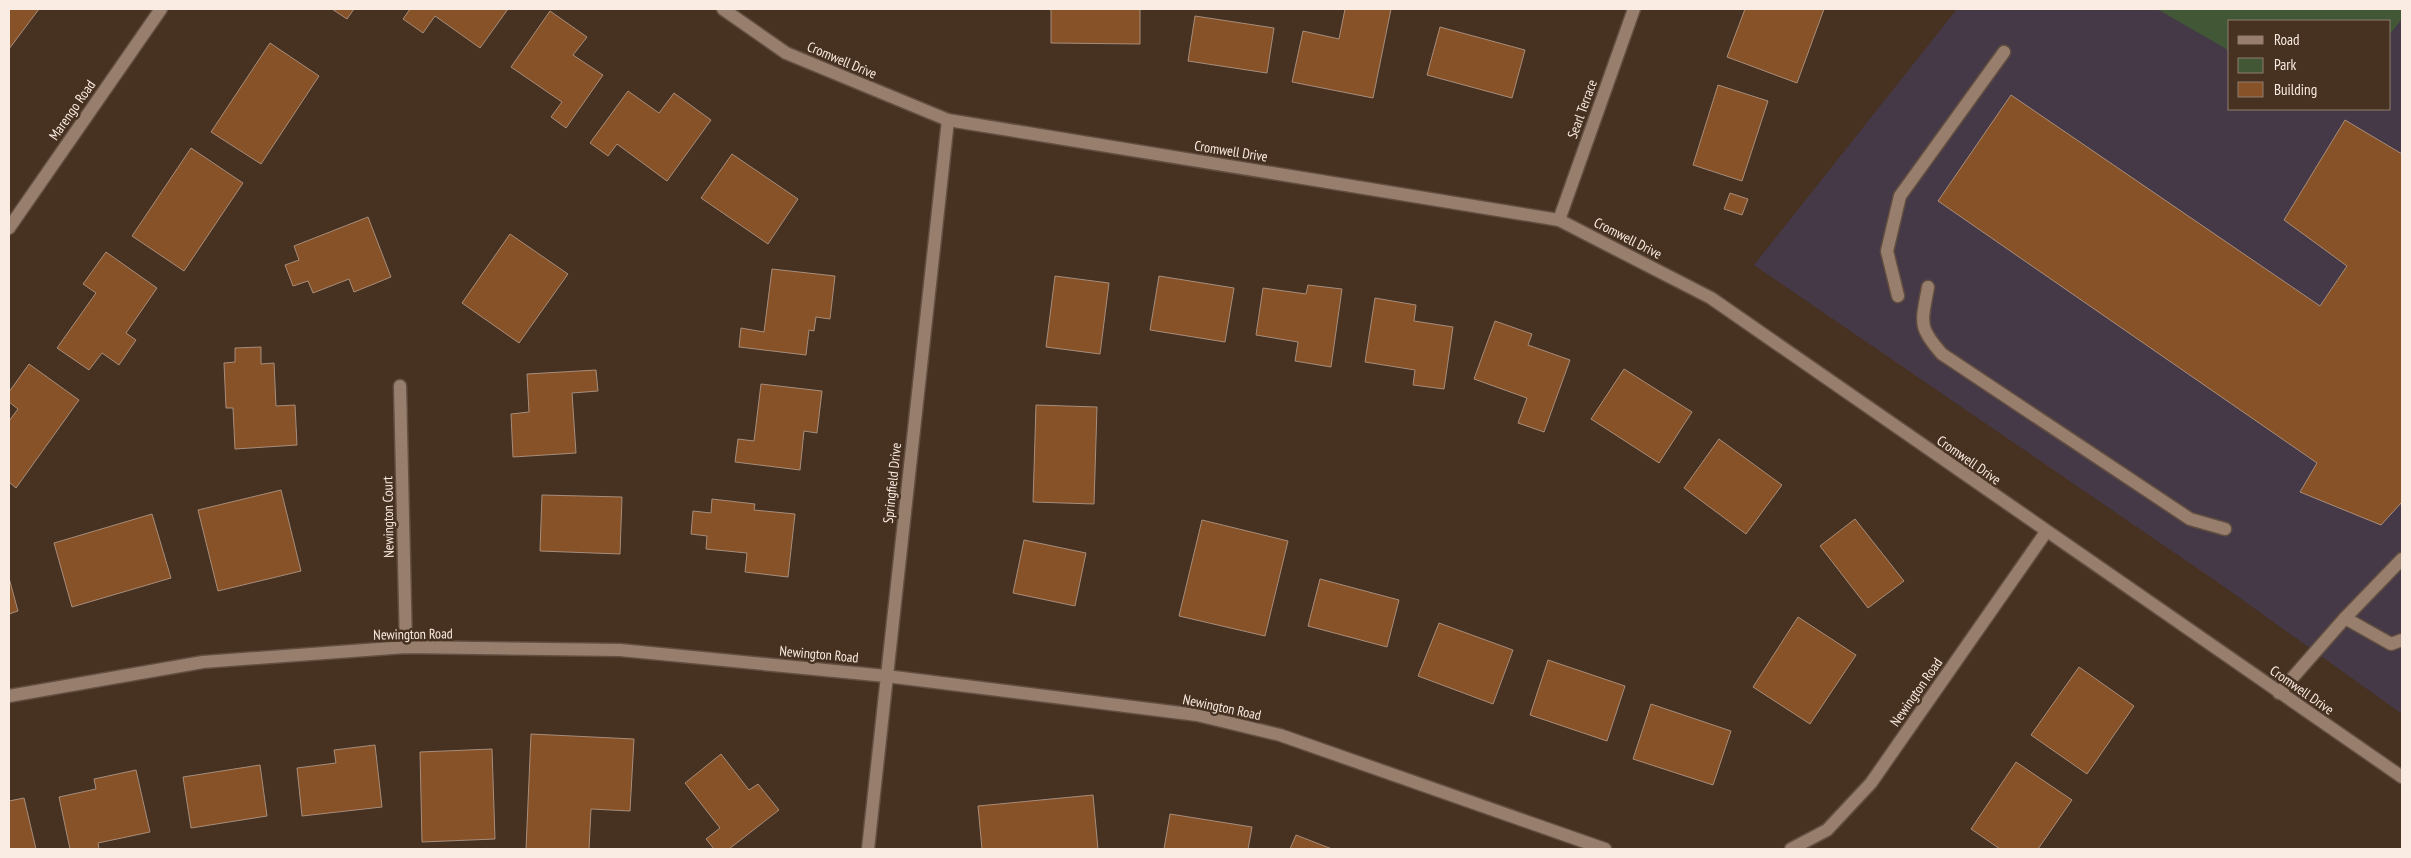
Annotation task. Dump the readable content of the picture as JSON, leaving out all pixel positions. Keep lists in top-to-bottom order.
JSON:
{
  "streets": {
    "street": [
      "Cromwell Drive",
      "Searl Terrace",
      "Marengo Road",
      "Springfield Drive",
      "Newington Court",
      "Newington Road"
    ]
  },
  "crossings": [
    ["Cromwell Drive", "Searl Terrace"],
    ["Cromwell Drive", "Springfield Drive"],
    ["Cromwell Drive", "Newington Road"],
    ["Springfield Drive", "Newington Road"],
    ["Newington Court", "Newington Road"]
  ],
  "legend": ["Road", "Park", "Building"]
}
